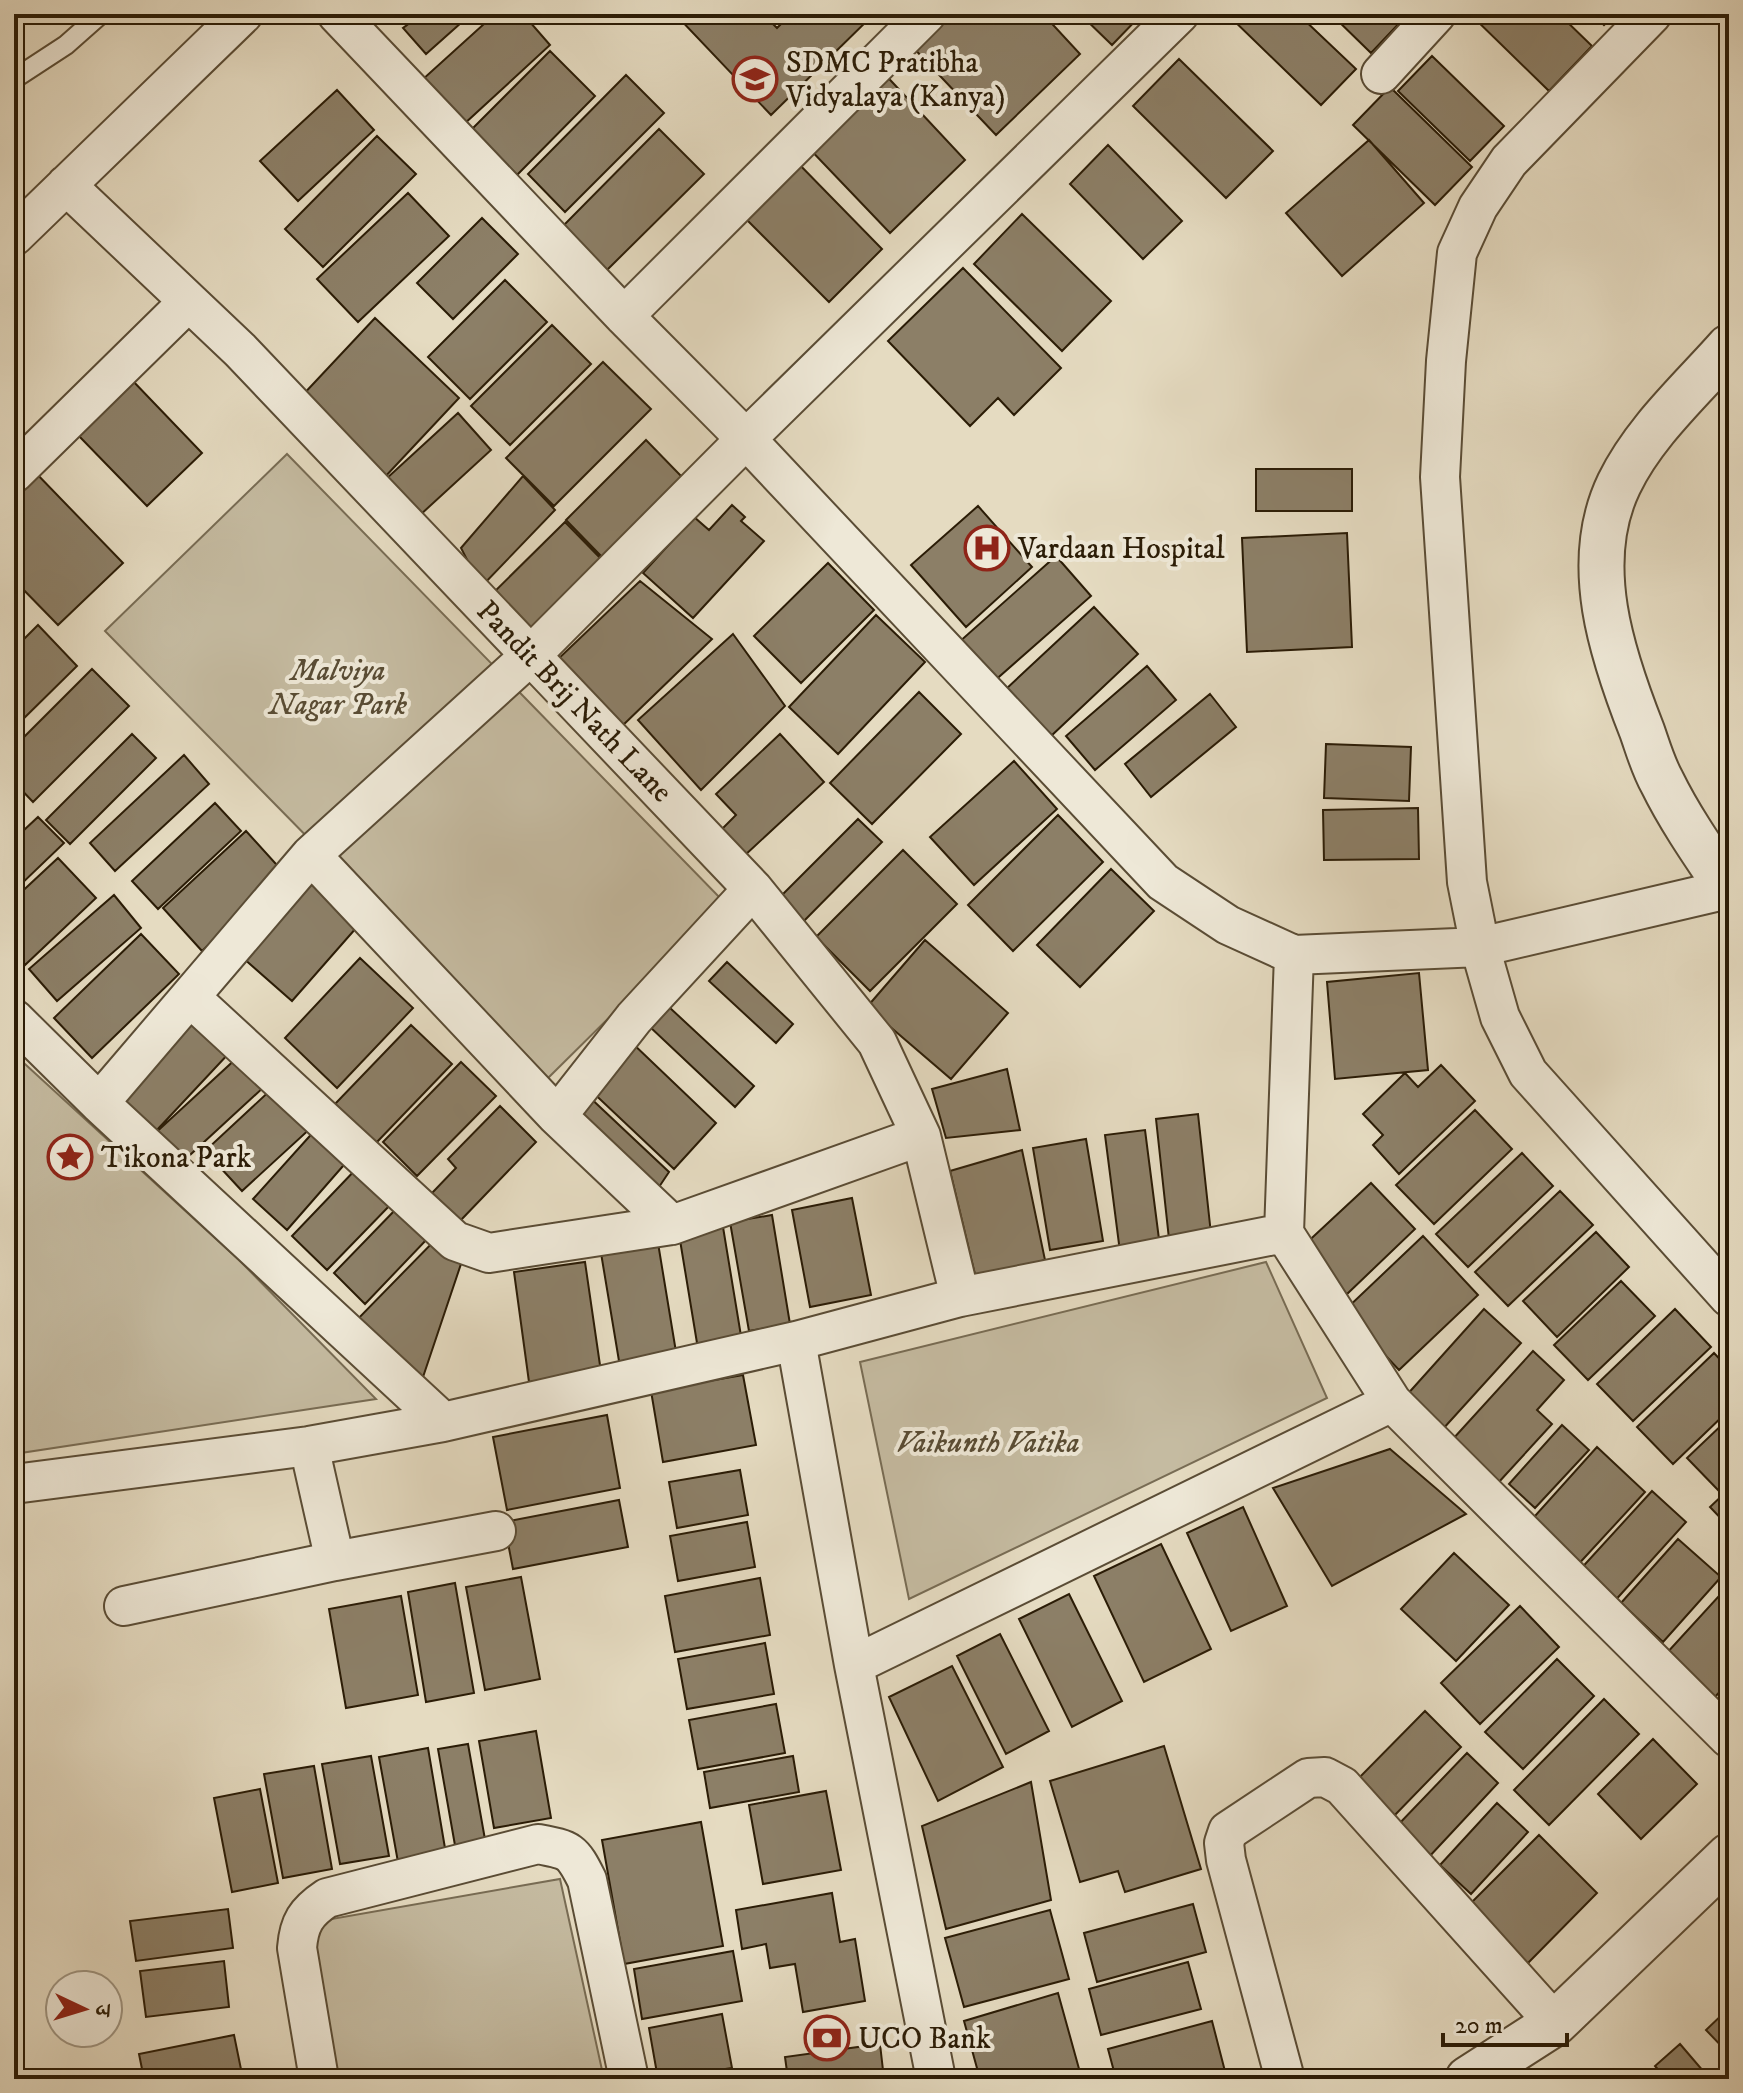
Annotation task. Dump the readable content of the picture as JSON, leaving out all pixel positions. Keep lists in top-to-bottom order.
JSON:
{
  "streets": {
    "street": ["Pandit Brij Nath Lane"]
  },
  "parks": ["Malviya Nagar Park", "Vaikunth Vatika"],
  "places": {
    "school or university": ["SDMC Pratibha Vidyalaya (Kanya)"],
    "hospital": ["Vardaan Hospital"],
    "place": ["Tikona Park"],
    "bank": ["UCO Bank"]
  },
  "scale_bar": "20 m",
  "north": "right"
}
